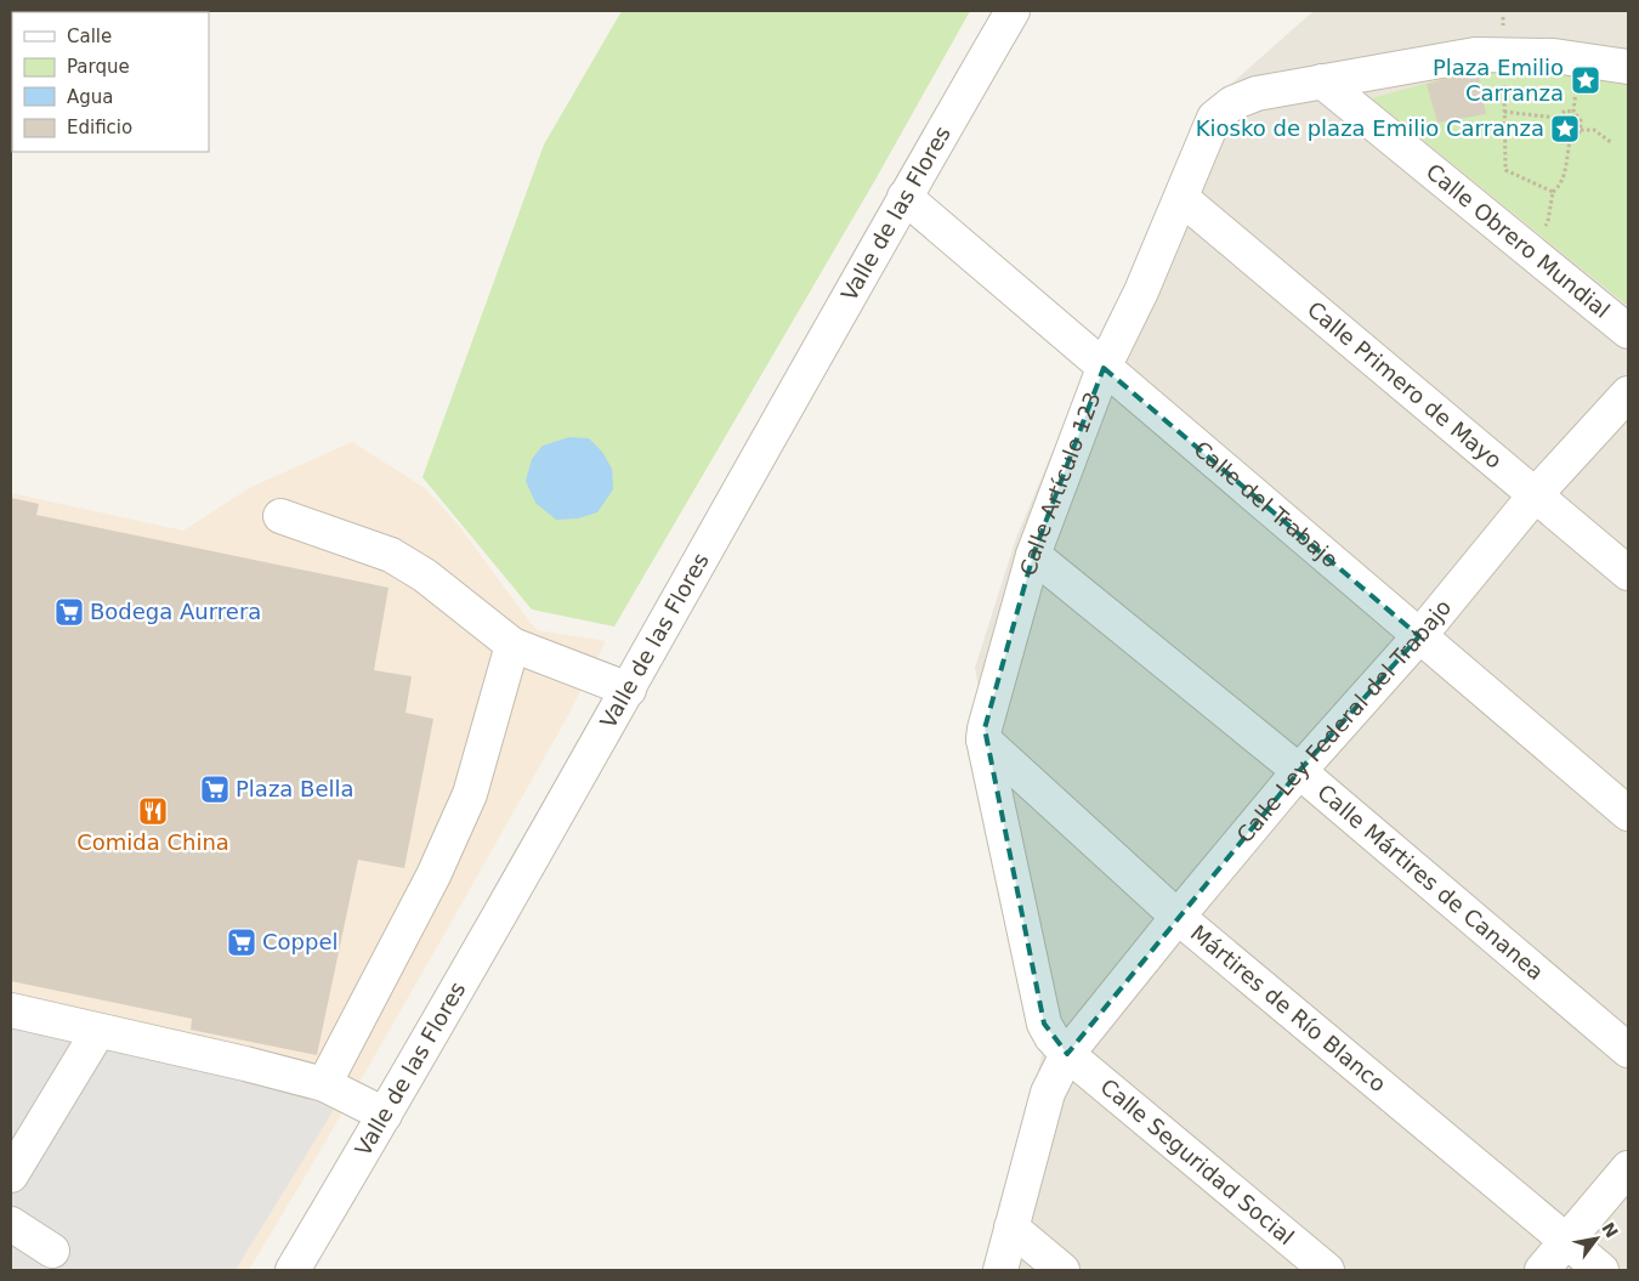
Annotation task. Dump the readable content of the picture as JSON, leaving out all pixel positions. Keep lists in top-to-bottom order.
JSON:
{
  "streets": {
    "street": [
      "Valle de las Flores",
      "Calle Obrero Mundial",
      "Calle Primero de Mayo",
      "Calle Artículo 123",
      "Calle del Trabajo",
      "Calle Ley Federal del Trabajo",
      "Calle Mártires de Cananea",
      "Mártires de Río Blanco",
      "Calle Seguridad Social"
    ]
  },
  "crossings": [
    ["Valle de las Flores", "Calle del Trabajo"],
    ["Calle Obrero Mundial", "Calle Artículo 123"],
    ["Calle Primero de Mayo", "Calle Artículo 123"],
    ["Calle Primero de Mayo", "Calle Ley Federal del Trabajo"],
    ["Calle Artículo 123", "Calle del Trabajo"],
    ["Calle Artículo 123", "Calle Ley Federal del Trabajo"],
    ["Calle Artículo 123", "Calle Mártires de Cananea"],
    ["Calle Artículo 123", "Mártires de Río Blanco"],
    ["Calle Artículo 123", "Calle Seguridad Social"],
    ["Calle del Trabajo", "Calle Ley Federal del Trabajo"],
    ["Calle Ley Federal del Trabajo", "Calle Mártires de Cananea"],
    ["Calle Ley Federal del Trabajo", "Mártires de Río Blanco"],
    ["Calle Ley Federal del Trabajo", "Calle Seguridad Social"]
  ],
  "places": {
    "place": ["Plaza Emilio Carranza", "Kiosko de plaza Emilio Carranza"],
    "supermarket": ["Bodega Aurrera", "Plaza Bella", "Coppel"],
    "restaurant": ["Comida China"]
  },
  "legend": [
    "Calle",
    "Parque",
    "Agua",
    "Edificio"
  ],
  "north": "top right"
}
